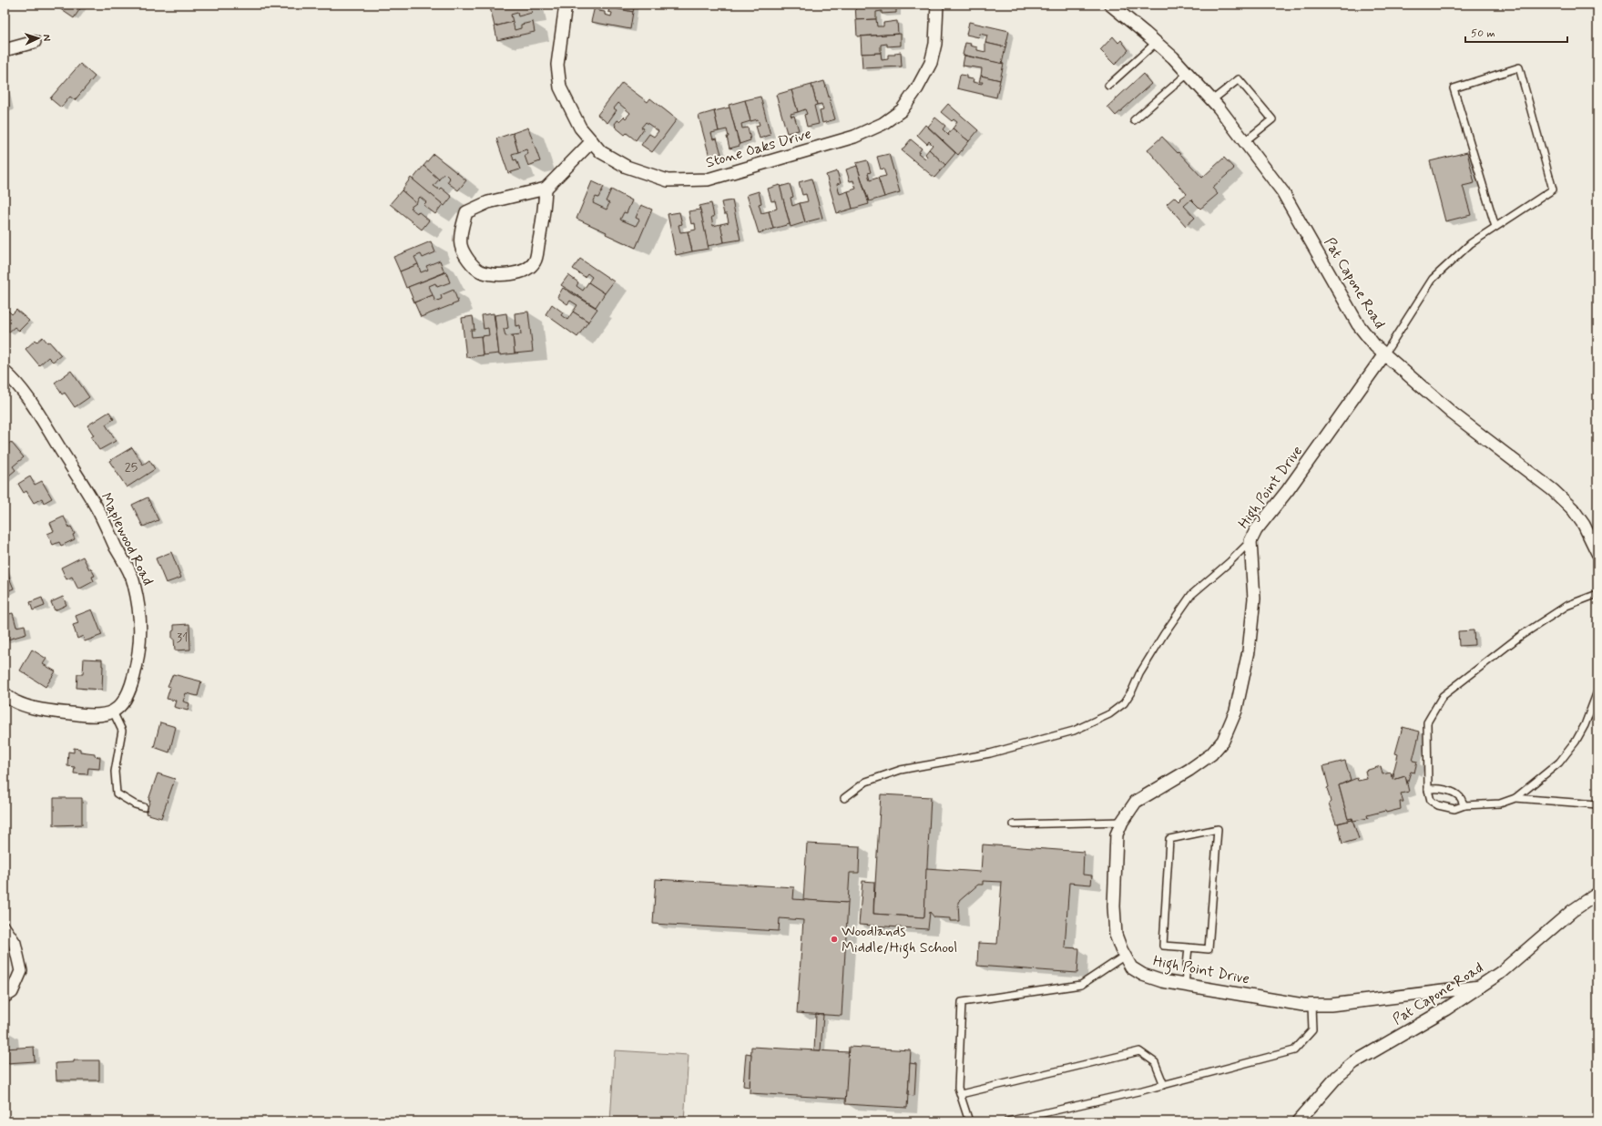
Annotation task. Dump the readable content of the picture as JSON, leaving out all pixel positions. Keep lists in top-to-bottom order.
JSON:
{
  "streets": {
    "street": [
      "Stone Oaks Drive",
      "Pat Capone Road",
      "High Point Drive",
      "Maplewood Road"
    ]
  },
  "crossings": [
    ["Pat Capone Road", "High Point Drive"]
  ],
  "places": ["Woodlands Middle/High School"],
  "house_numbers": ["25", "31"],
  "scale_bar": "50 m",
  "north": "right"
}
